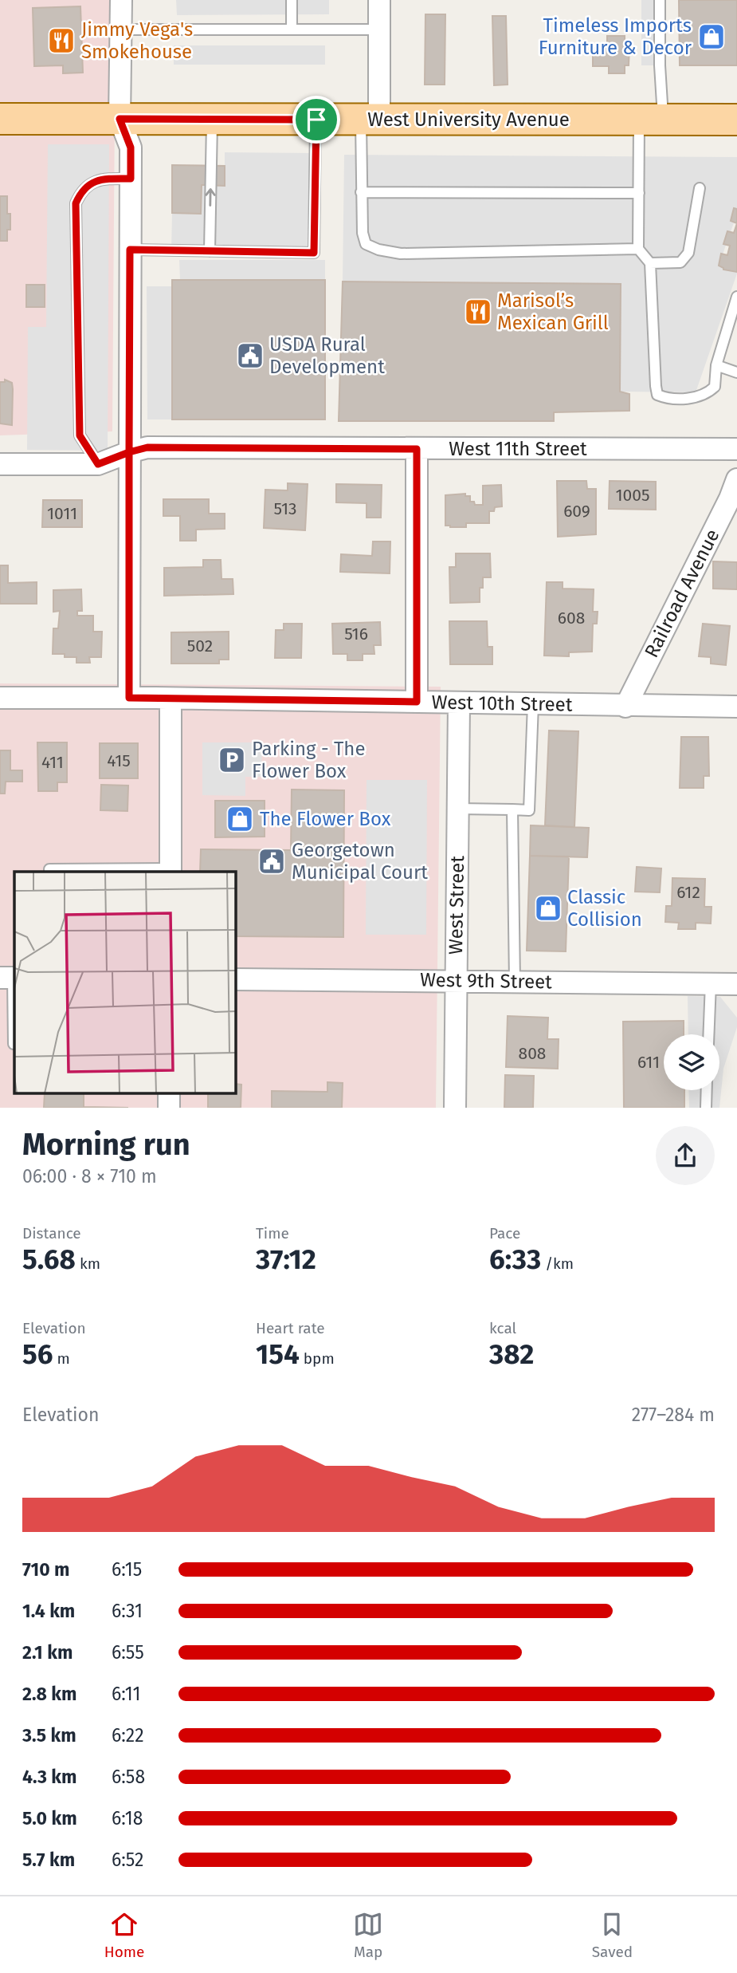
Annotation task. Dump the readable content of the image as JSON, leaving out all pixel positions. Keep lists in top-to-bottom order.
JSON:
{
  "streets": {
    "main road": ["West University Avenue"],
    "street": [
      "West 11th Street",
      "Railroad Avenue",
      "West 10th Street",
      "West Street",
      "West 9th Street"
    ]
  },
  "crossings": [
    ["Railroad Avenue", "West 10th Street"],
    ["West 10th Street", "West Street"],
    ["West Street", "West 9th Street"]
  ],
  "places": {
    "shop": ["Timeless Imports Furniture & Decor", "The Flower Box", "Classic Collision"],
    "restaurant": ["Jimmy Vega's Smokehouse", "Marisol’s Mexican Grill"],
    "public building": ["USDA Rural Development", "Georgetown Municipal Court"],
    "parking": ["Parking - The Flower Box"]
  },
  "house_numbers": [
    "1005",
    "513",
    "609",
    "1011",
    "608",
    "516",
    "502",
    "415",
    "411",
    "612",
    "808",
    "611"
  ],
  "page": {
    "heading": ["Morning run", "06:00 · 8 × 710 m"],
    "stats": [
      ["Distance", "5.68 km"],
      ["Time", "37:12"],
      ["Pace", "6:33 /km"],
      ["Elevation", "56 m"],
      ["Heart rate", "154 bpm"],
      ["kcal", "382"]
    ],
    "chart": ["Elevation", "277–284 m"],
    "list": [
      {
        "name": "710 m",
        "note": "6:15"
      },
      {
        "name": "1.4 km",
        "note": "6:31"
      },
      {
        "name": "2.1 km",
        "note": "6:55"
      },
      {
        "name": "2.8 km",
        "note": "6:11"
      },
      {
        "name": "3.5 km",
        "note": "6:22"
      },
      {
        "name": "4.3 km",
        "note": "6:58"
      },
      {
        "name": "5.0 km",
        "note": "6:18"
      },
      {
        "name": "5.7 km",
        "note": "6:52"
      }
    ],
    "tabs": ["Home", "Map", "Saved"]
  }
}
